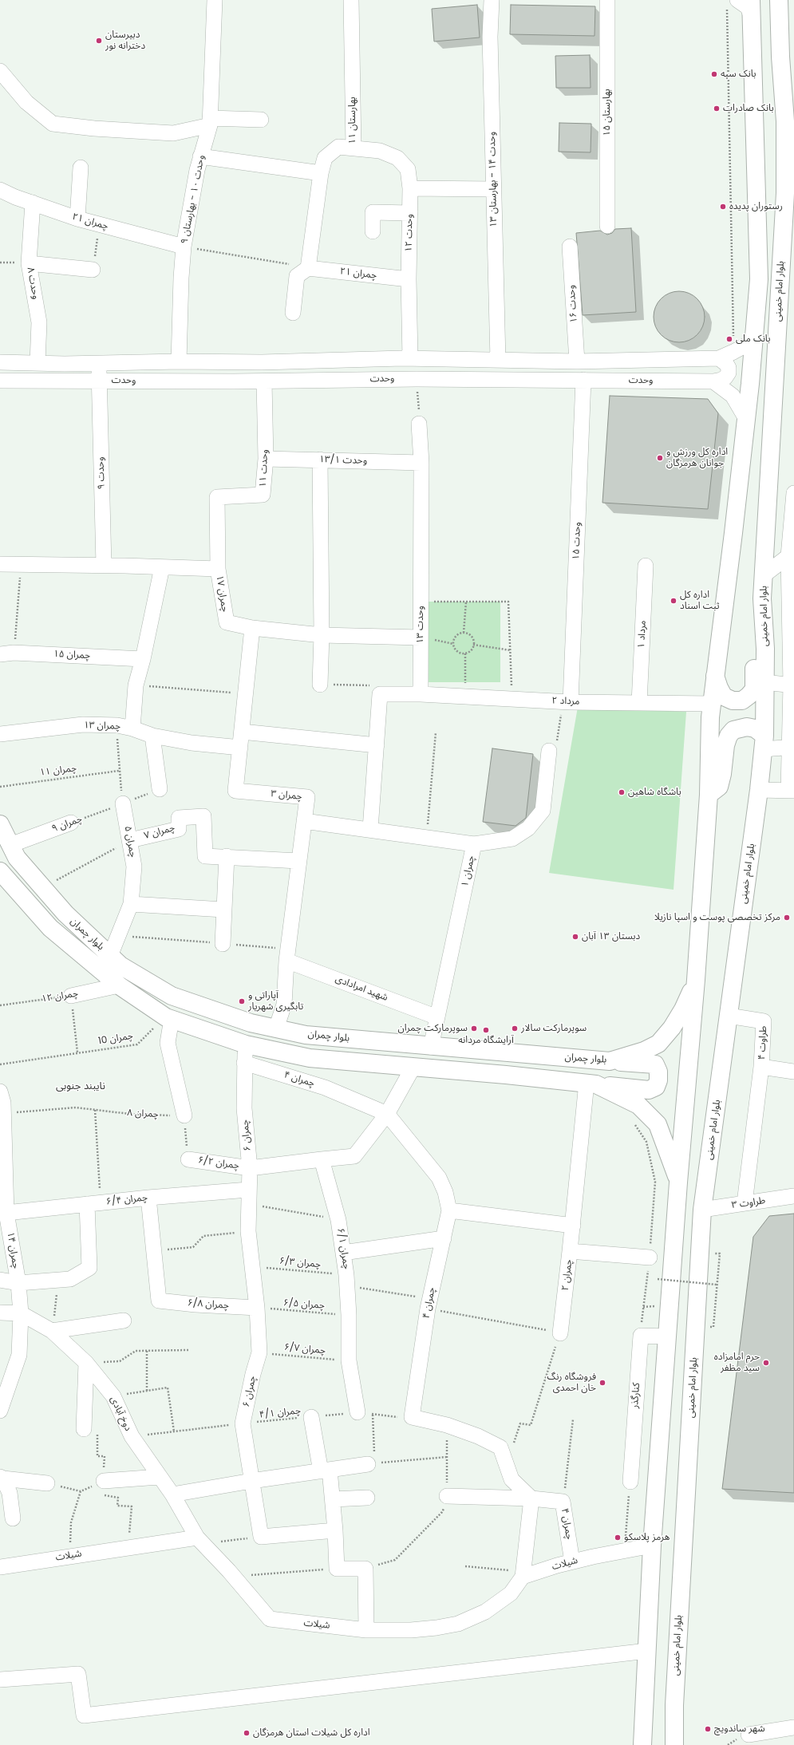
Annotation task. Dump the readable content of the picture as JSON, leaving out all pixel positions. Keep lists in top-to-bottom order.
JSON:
{
  "streets": {
    "main road": ["بلوار امام خمینی", "بلوار چمران"],
    "street": [
      "بهارستان ۱۵",
      "بهارستان ۱۱",
      "وحدت ۱۴ - بهارستان ۱۳",
      "وحدت ۱۰ - بهارستان ۹",
      "چمران ۲۱",
      "وحدت ۱۲",
      "وحدت ۸",
      "وحدت ۱۶",
      "وحدت",
      "وحدت ۱۳/۱",
      "وحدت ۱۱",
      "وحدت ۹",
      "وحدت ۱۵",
      "چمران ۱۷",
      "وحدت ۱۳",
      "مرداد ۱",
      "چمران ۱۵",
      "مرداد ۲",
      "چمران ۱۳",
      "چمران ۳",
      "چمران ۹",
      "چمران ۷",
      "چمران ۵",
      "چمران ۱",
      "شهید امرادادی",
      "چمران ۱۲",
      "طراوت ۴",
      "چمران ۴",
      "چمران ۶",
      "چمران ۶/۲",
      "چمران ۶/۴",
      "طراوت ۳",
      "چمران ۶/۱",
      "چمران ۱۴",
      "چمران ۲",
      "چمران ۶/۸",
      "کنارگذر",
      "دوخ آبادی",
      "شیلات"
    ],
    "path": [
      "چمران ۱۱",
      "چمران 10",
      "چمران ۸",
      "چمران ۶/۳",
      "چمران ۶/۵",
      "چمران ۶/۷",
      "چمران ۴/۱"
    ]
  },
  "crossings": [
    ["بهارستان ۱۱", "چمران ۲۱"],
    ["بهارستان ۱۱", "وحدت ۱۲"],
    ["وحدت ۱۴ - بهارستان ۱۳", "وحدت"],
    ["وحدت ۱۰ - بهارستان ۹", "چمران ۲۱"],
    ["وحدت ۱۰ - بهارستان ۹", "وحدت"],
    ["چمران ۲۱", "وحدت ۱۲"],
    ["چمران ۲۱", "وحدت ۸"],
    ["وحدت ۱۲", "وحدت"],
    ["وحدت ۸", "وحدت"],
    ["بلوار امام خمینی", "طراوت ۴"],
    ["بلوار امام خمینی", "طراوت ۳"],
    ["وحدت ۱۶", "وحدت"],
    ["وحدت", "وحدت ۱۱"],
    ["وحدت", "وحدت ۹"],
    ["وحدت", "وحدت ۱۵"],
    ["وحدت ۱۳/۱", "وحدت ۱۱"],
    ["وحدت ۱۳/۱", "وحدت ۱۳"],
    ["وحدت ۱۱", "چمران ۱۷"],
    ["وحدت ۹", "چمران ۱۷"],
    ["وحدت ۱۵", "مرداد ۲"],
    ["چمران ۱۷", "وحدت ۱۳"],
    ["چمران ۱۷", "چمران ۳"],
    ["وحدت ۱۳", "مرداد ۲"],
    ["مرداد ۱", "مرداد ۲"],
    ["چمران ۱۳", "چمران ۳"],
    ["چمران ۳", "چمران ۷"],
    ["چمران ۳", "چمران ۱"],
    ["چمران ۳", "بلوار چمران"],
    ["چمران ۳", "شهید امرادادی"],
    ["چمران ۹", "چمران ۵"],
    ["چمران ۹", "بلوار چمران"],
    ["چمران ۷", "چمران ۵"],
    ["چمران ۵", "بلوار چمران"],
    ["چمران ۱", "بلوار چمران"],
    ["چمران ۱", "شهید امرادادی"],
    ["بلوار چمران", "چمران ۱۲"],
    ["بلوار چمران", "چمران 10"],
    ["بلوار چمران", "چمران ۶"],
    ["بلوار چمران", "چمران ۲"],
    ["چمران ۴", "چمران ۶"],
    ["چمران ۴", "چمران ۶/۳"],
    ["چمران ۴", "چمران ۴/۱"],
    ["چمران ۴", "شیلات"],
    ["چمران ۸", "چمران ۱۴"],
    ["چمران ۶", "چمران ۶/۲"],
    ["چمران ۶", "چمران ۶/۴"],
    ["چمران ۶", "چمران ۶/۳"],
    ["چمران ۶", "چمران ۶/۸"],
    ["چمران ۶", "چمران ۶/۵"],
    ["چمران ۶", "چمران ۶/۷"],
    ["چمران ۶", "چمران ۴/۱"],
    ["چمران ۶/۴", "چمران ۱۴"],
    ["چمران ۶/۱", "چمران ۶/۳"],
    ["چمران ۶/۱", "چمران ۶/۵"],
    ["چمران ۶/۱", "چمران ۶/۷"],
    ["چمران ۶/۱", "چمران ۴/۱"],
    ["چمران ۱۴", "دوخ آبادی"],
    ["چمران ۶/۸", "چمران ۶/۵"],
    ["چمران ۴/۱", "دوخ آبادی"],
    ["دوخ آبادی", "شیلات"]
  ],
  "districts": ["نایبند جنوبی"],
  "places": [
    "دبیرستان دخترانه نور",
    "بانک سپه",
    "بانک صادرات",
    "رستوران پدیده",
    "بانک ملی",
    "اداره کل ورزش و جوانان هرمزگان",
    "اداره کل ثبت اسناد",
    "باشگاه شاهین",
    "مرکز تخصصی پوست و اسپا نازیلا",
    "دبستان ۱۳ آبان",
    "آپاراتی و تابگیری شهریار",
    "سوپرمارکت چمران",
    "سوپرمارکت سالار",
    "آرایشگاه مردانه",
    "حرم امامزاده سید مظفر",
    "فروشگاه رنگ خان احمدی",
    "هرمز پلاسکو",
    "شهر ساندویچ",
    "اداره کل شیلات استان هرمزگان"
  ]
}
